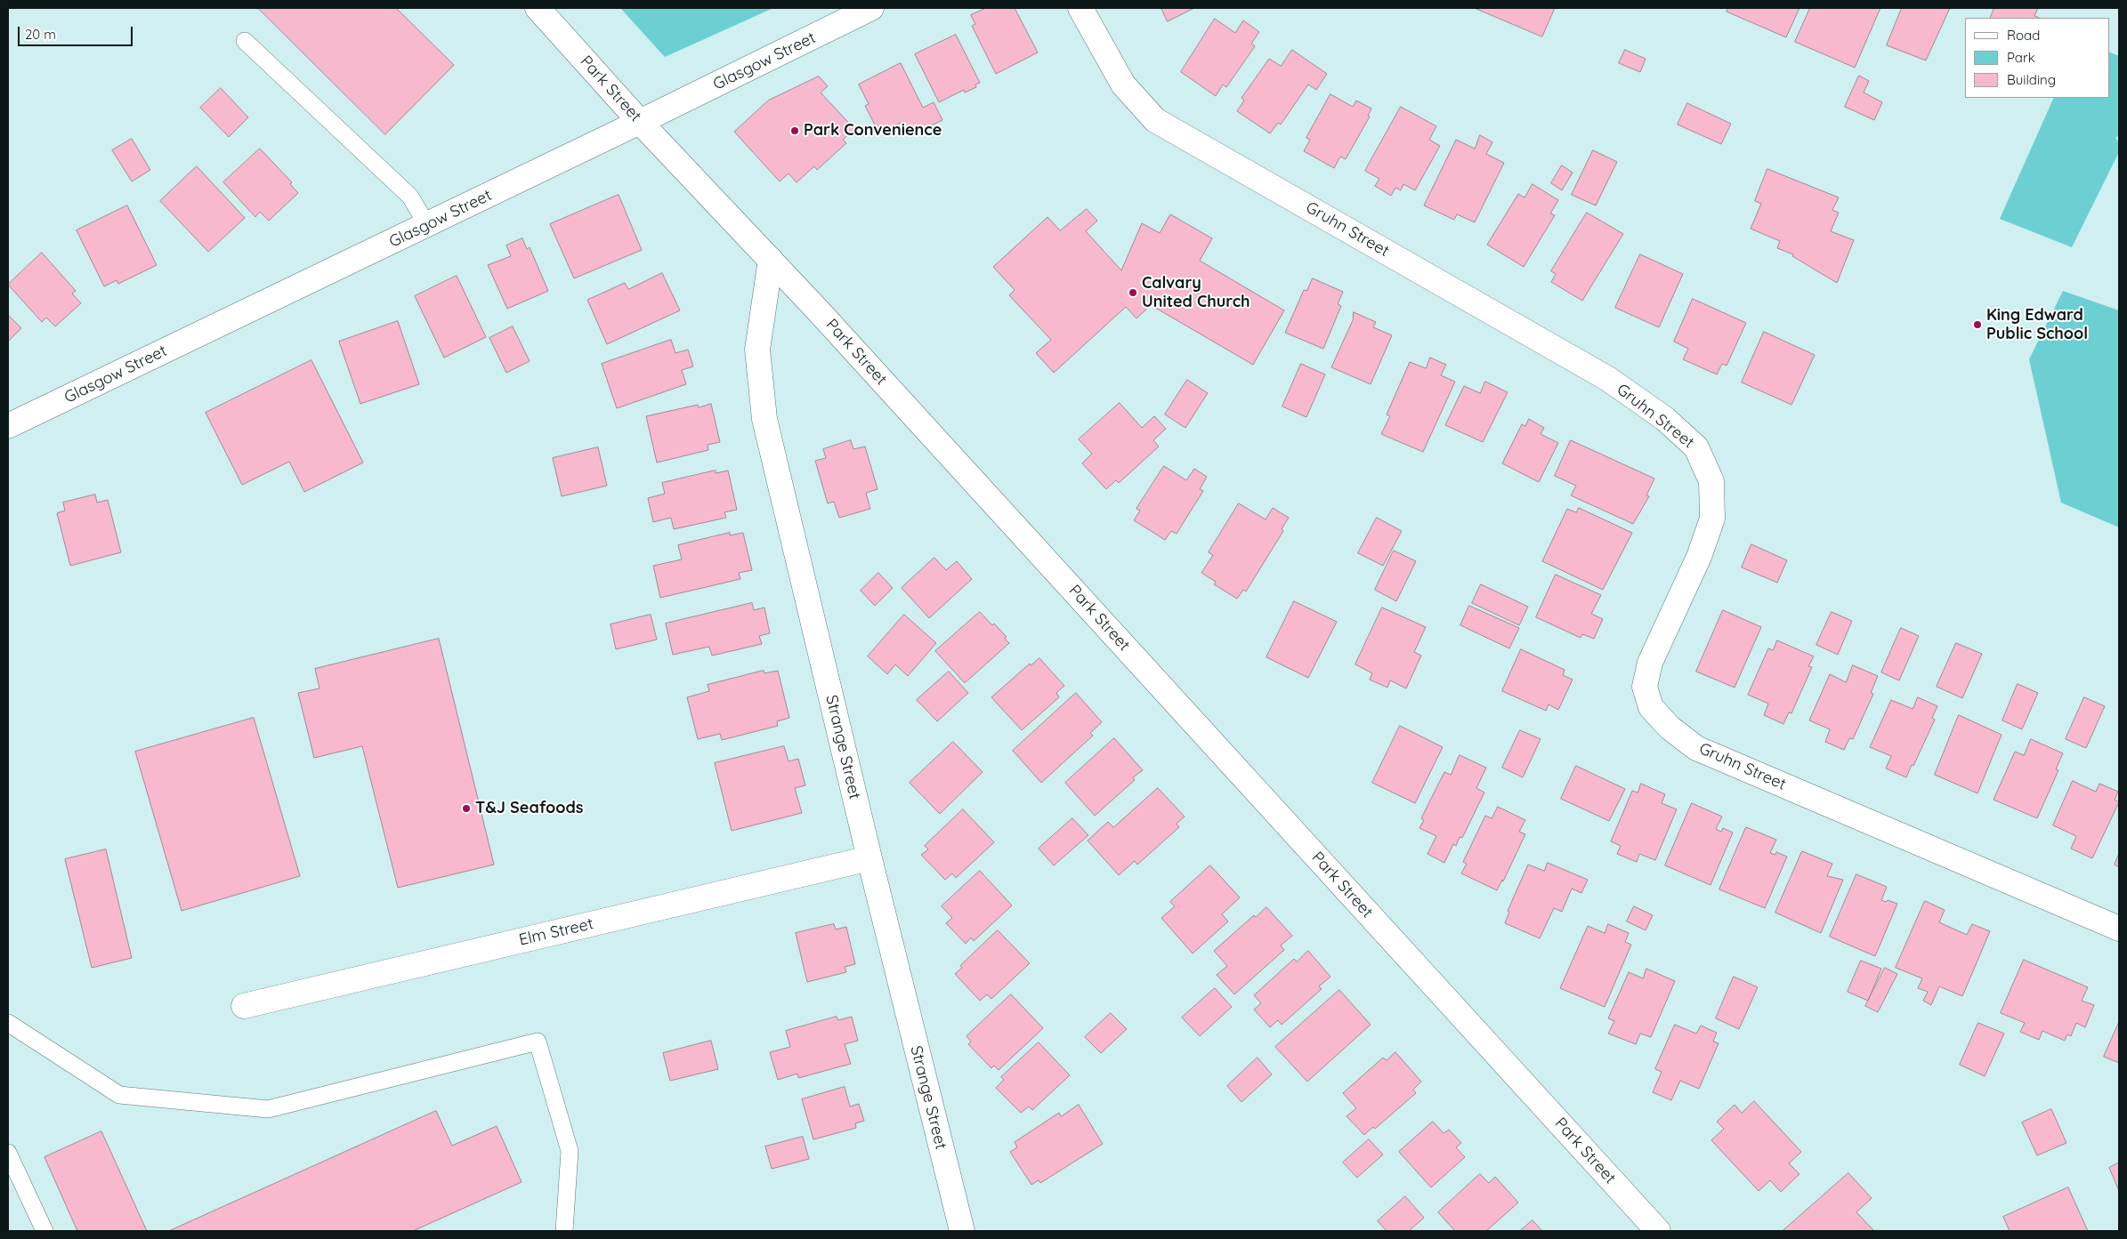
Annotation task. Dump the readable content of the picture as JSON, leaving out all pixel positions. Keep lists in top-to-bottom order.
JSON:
{
  "streets": {
    "street": [
      "Glasgow Street",
      "Park Street",
      "Gruhn Street",
      "Strange Street",
      "Elm Street"
    ]
  },
  "crossings": [
    ["Glasgow Street", "Park Street"],
    ["Park Street", "Strange Street"],
    ["Strange Street", "Elm Street"]
  ],
  "places": [
    "Park Convenience",
    "Calvary United Church",
    "King Edward Public School",
    "T&J Seafoods"
  ],
  "legend": ["Road", "Park", "Building"],
  "scale_bar": "20 m"
}
